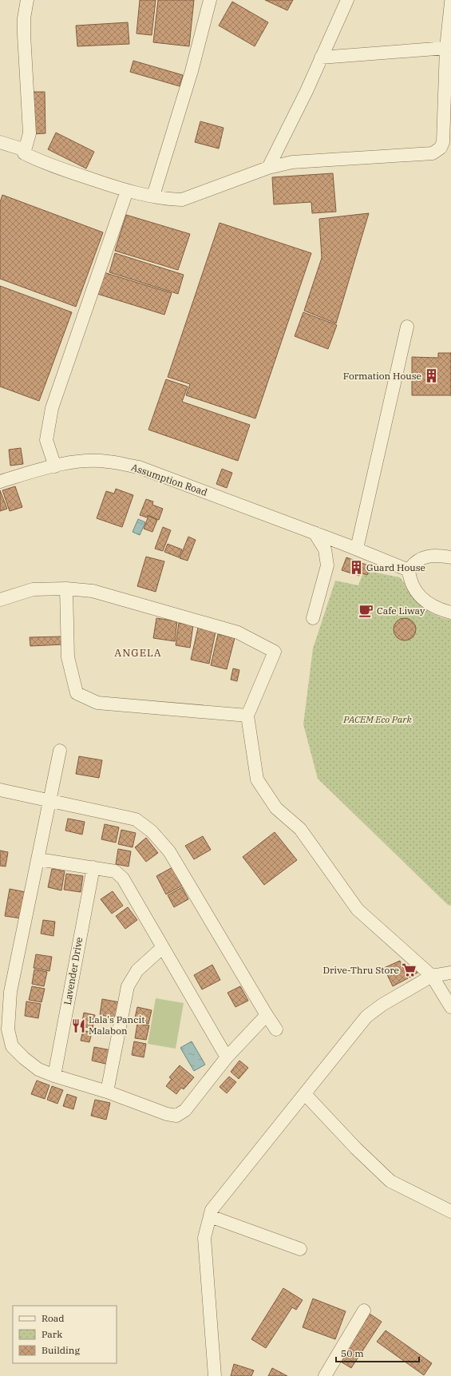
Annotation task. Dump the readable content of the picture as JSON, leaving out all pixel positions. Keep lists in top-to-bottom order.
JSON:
{
  "streets": {
    "street": ["Assumption Road", "Lavender Drive"]
  },
  "districts": ["ANGELA"],
  "parks": ["PACEM Eco Park"],
  "places": {
    "building": ["Formation House", "Guard House"],
    "cafe": ["Cafe Liway"],
    "supermarket": ["Drive-Thru Store"],
    "restaurant": ["Lala's Pancit Malabon"]
  },
  "legend": ["Road", "Park", "Building"],
  "scale_bar": "50 m"
}
